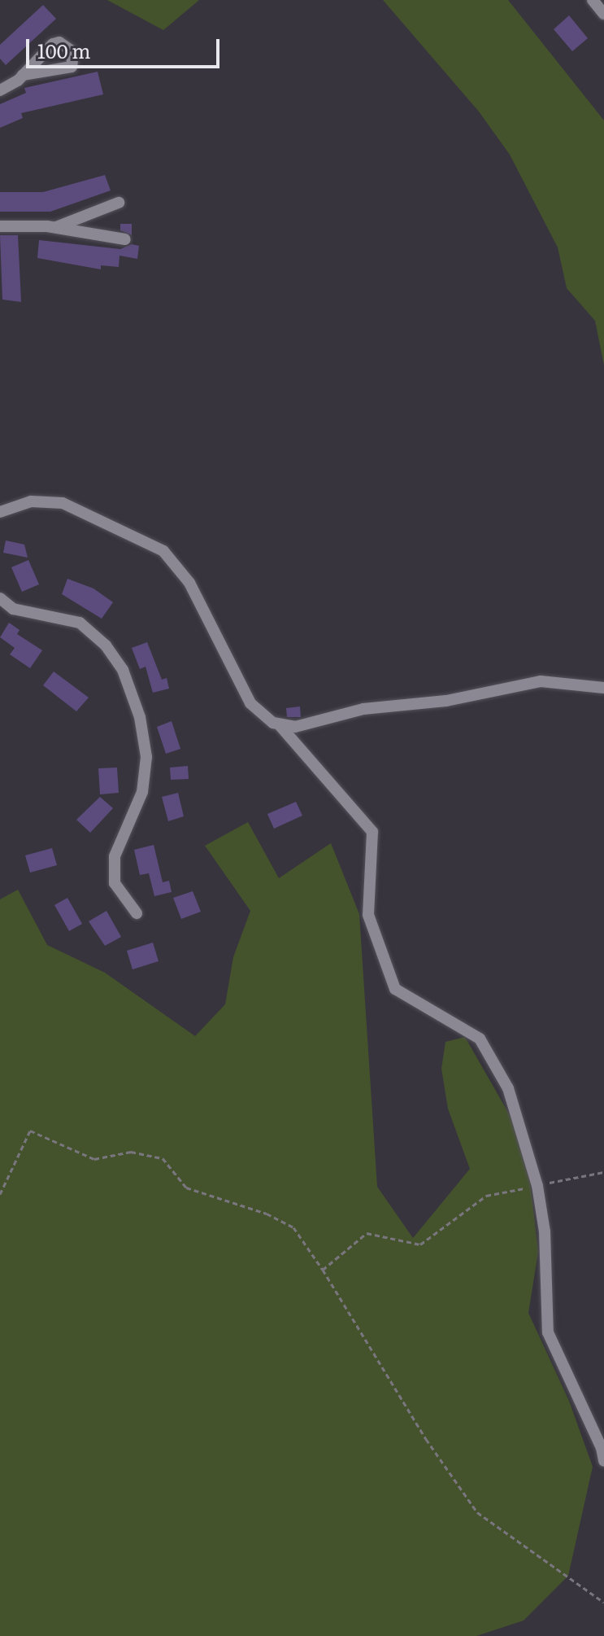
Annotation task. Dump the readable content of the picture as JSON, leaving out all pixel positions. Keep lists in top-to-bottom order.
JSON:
{
  "scale_bar": "100 m"
}
